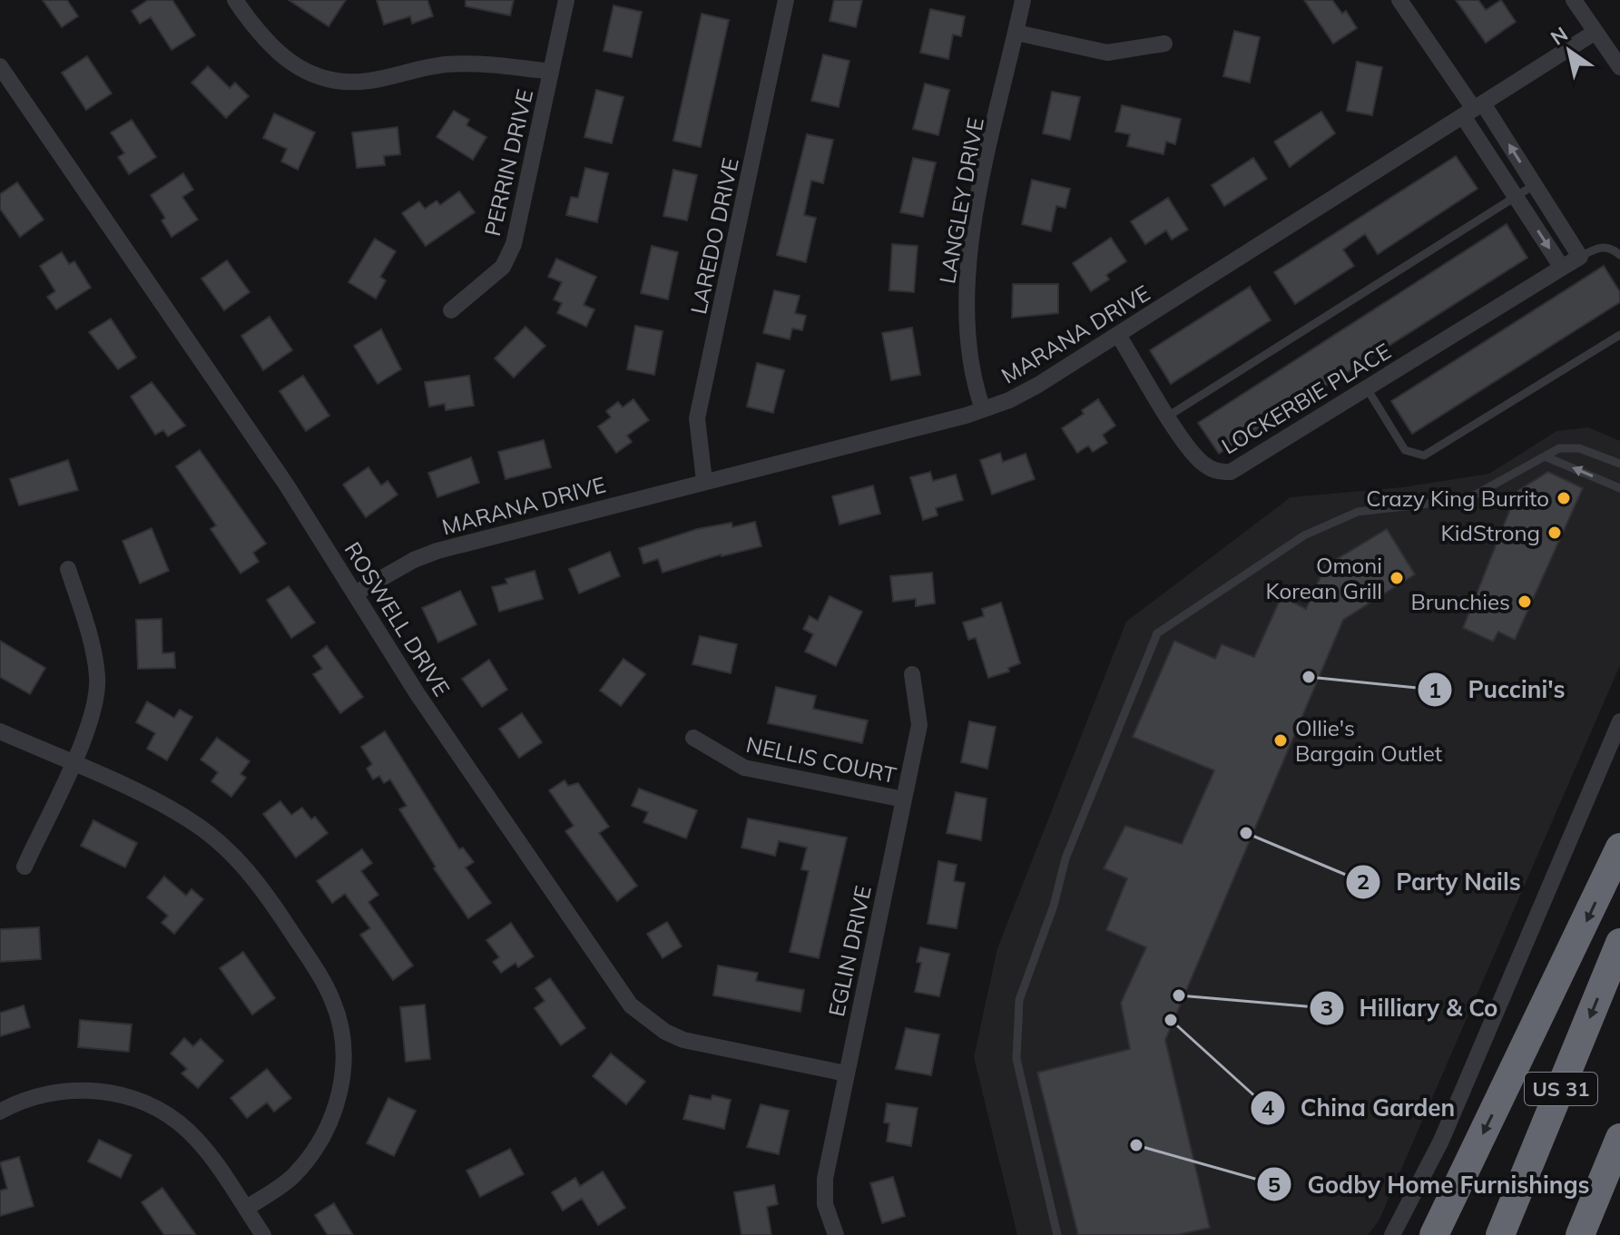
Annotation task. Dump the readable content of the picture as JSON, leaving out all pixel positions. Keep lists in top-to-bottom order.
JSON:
{
  "streets": {
    "highway": ["US 31"],
    "street": [
      "PERRIN DRIVE",
      "LANGLEY DRIVE",
      "LAREDO DRIVE",
      "MARANA DRIVE",
      "LOCKERBIE PLACE",
      "ROSWELL DRIVE",
      "NELLIS COURT",
      "EGLIN DRIVE"
    ]
  },
  "crossings": [
    ["LANGLEY DRIVE", "MARANA DRIVE"],
    ["LAREDO DRIVE", "MARANA DRIVE"],
    ["MARANA DRIVE", "LOCKERBIE PLACE"],
    ["MARANA DRIVE", "ROSWELL DRIVE"],
    ["ROSWELL DRIVE", "EGLIN DRIVE"],
    ["NELLIS COURT", "EGLIN DRIVE"]
  ],
  "places": [
    "Crazy King Burrito",
    "KidStrong",
    "Omoni Korean Grill",
    "Brunchies",
    "Puccini's",
    "Ollie's Bargain Outlet",
    "Party Nails",
    "Hilliary & Co",
    "China Garden",
    "Godby Home Furnishings"
  ],
  "north": "top left"
}
